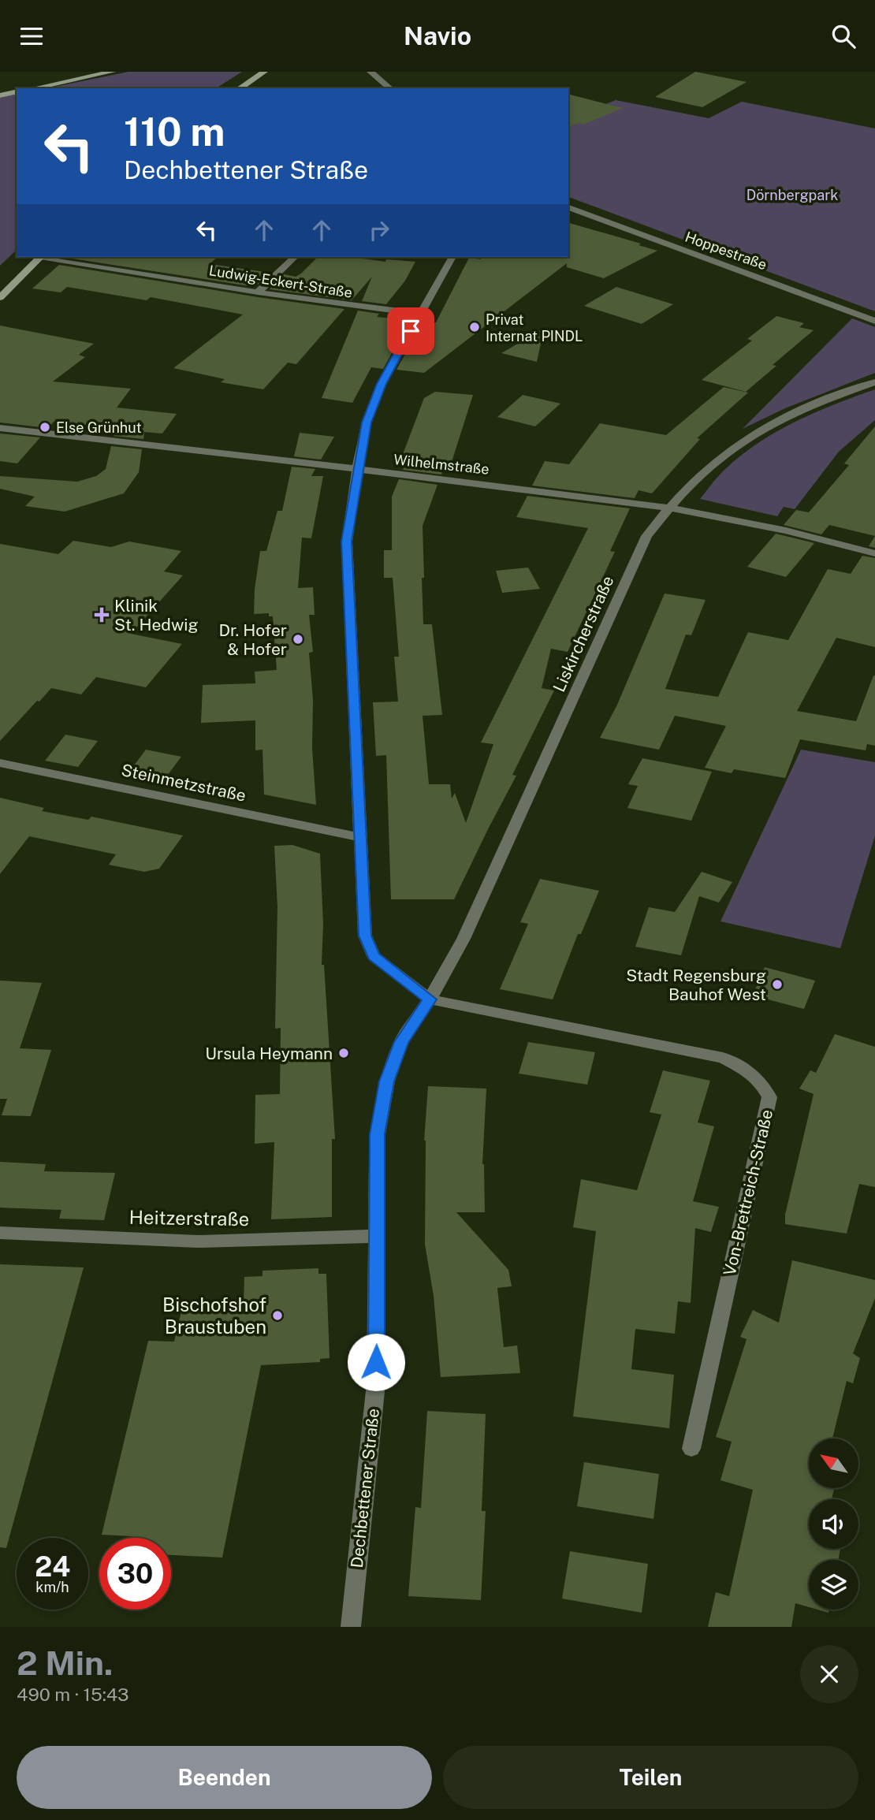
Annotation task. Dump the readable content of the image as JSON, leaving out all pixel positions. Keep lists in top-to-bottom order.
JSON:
{
  "streets": {
    "street": [
      "Hoppestraße",
      "Ludwig-Eckert-Straße",
      "Wilhelmstraße",
      "Liskircherstraße",
      "Steinmetzstraße",
      "Von-Brettreich-Straße",
      "Heitzerstraße",
      "Dechbettener Straße"
    ]
  },
  "crossings": [
    ["Wilhelmstraße", "Liskircherstraße"],
    ["Liskircherstraße", "Von-Brettreich-Straße"],
    ["Liskircherstraße", "Dechbettener Straße"],
    ["Von-Brettreich-Straße", "Dechbettener Straße"],
    ["Heitzerstraße", "Dechbettener Straße"]
  ],
  "parks": ["Dörnbergpark"],
  "places": {
    "other": [
      "Privat Internat PINDL",
      "Else Grünhut",
      "Dr. Hofer & Hofer",
      "Stadt Regensburg Bauhof West",
      "Ursula Heymann",
      "Bischofshof Braustuben"
    ],
    "health": ["Klinik St. Hedwig"]
  },
  "north": "top left",
  "page": {
    "header": "Navio",
    "turn": ["110 m", "Dechbettener Straße"],
    "speed": "24 km/h",
    "limit": "30",
    "heading": ["2 Min.", "490 m · 15:43"],
    "buttons": ["Beenden", "Teilen"]
  }
}
